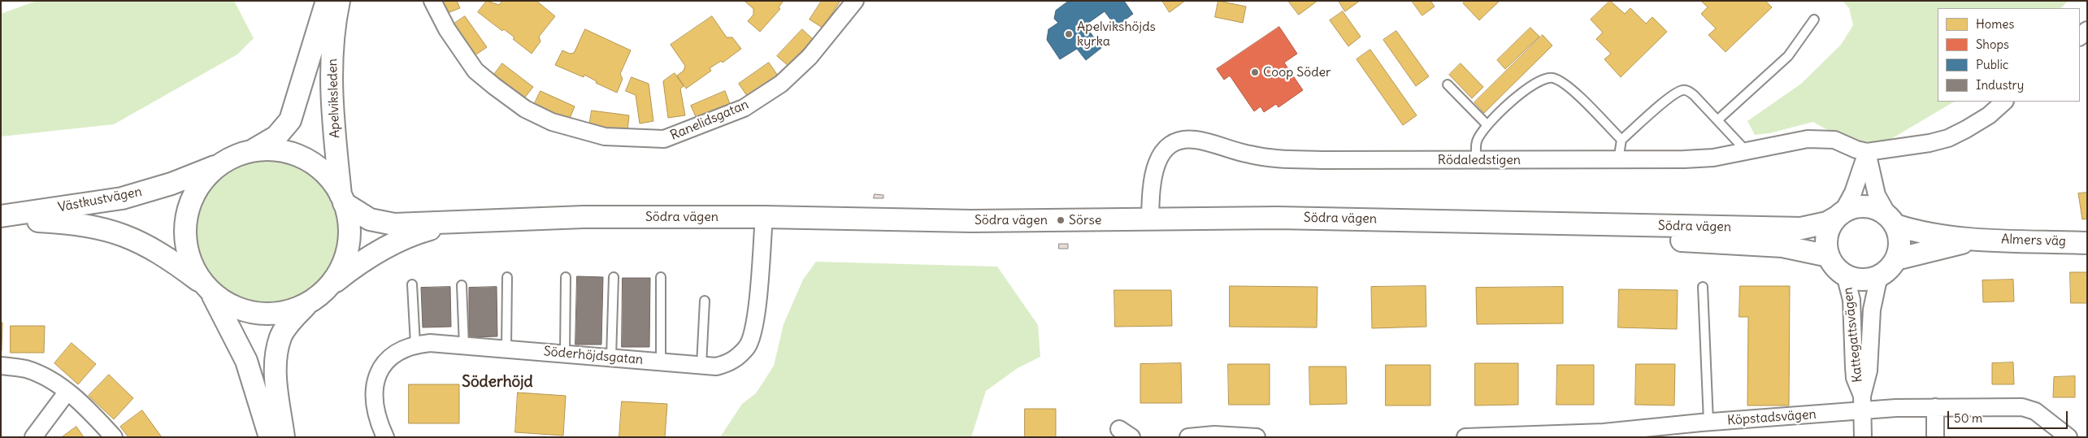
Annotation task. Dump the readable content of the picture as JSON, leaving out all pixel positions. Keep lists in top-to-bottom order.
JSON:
{
  "streets": {
    "street": [
      "Apelviksleden",
      "Ranelidsgatan",
      "Rödaledstigen",
      "Västkustvägen",
      "Södra vägen",
      "Almers väg",
      "Kattegattsvägen",
      "Söderhöjdsgatan",
      "Köpstadsvägen"
    ]
  },
  "crossings": [
    ["Apelviksleden", "Södra vägen"],
    ["Rödaledstigen", "Södra vägen"],
    ["Södra vägen", "Almers väg"],
    ["Södra vägen", "Kattegattsvägen"],
    ["Södra vägen", "Söderhöjdsgatan"],
    ["Almers väg", "Kattegattsvägen"],
    ["Kattegattsvägen", "Köpstadsvägen"]
  ],
  "districts": ["Söderhöjd"],
  "places": ["Apelvikshöjds kyrka", "Coop Söder", "Sörse"],
  "legend": [
    "Homes",
    "Shops",
    "Public",
    "Industry"
  ],
  "scale_bar": "50 m"
}
